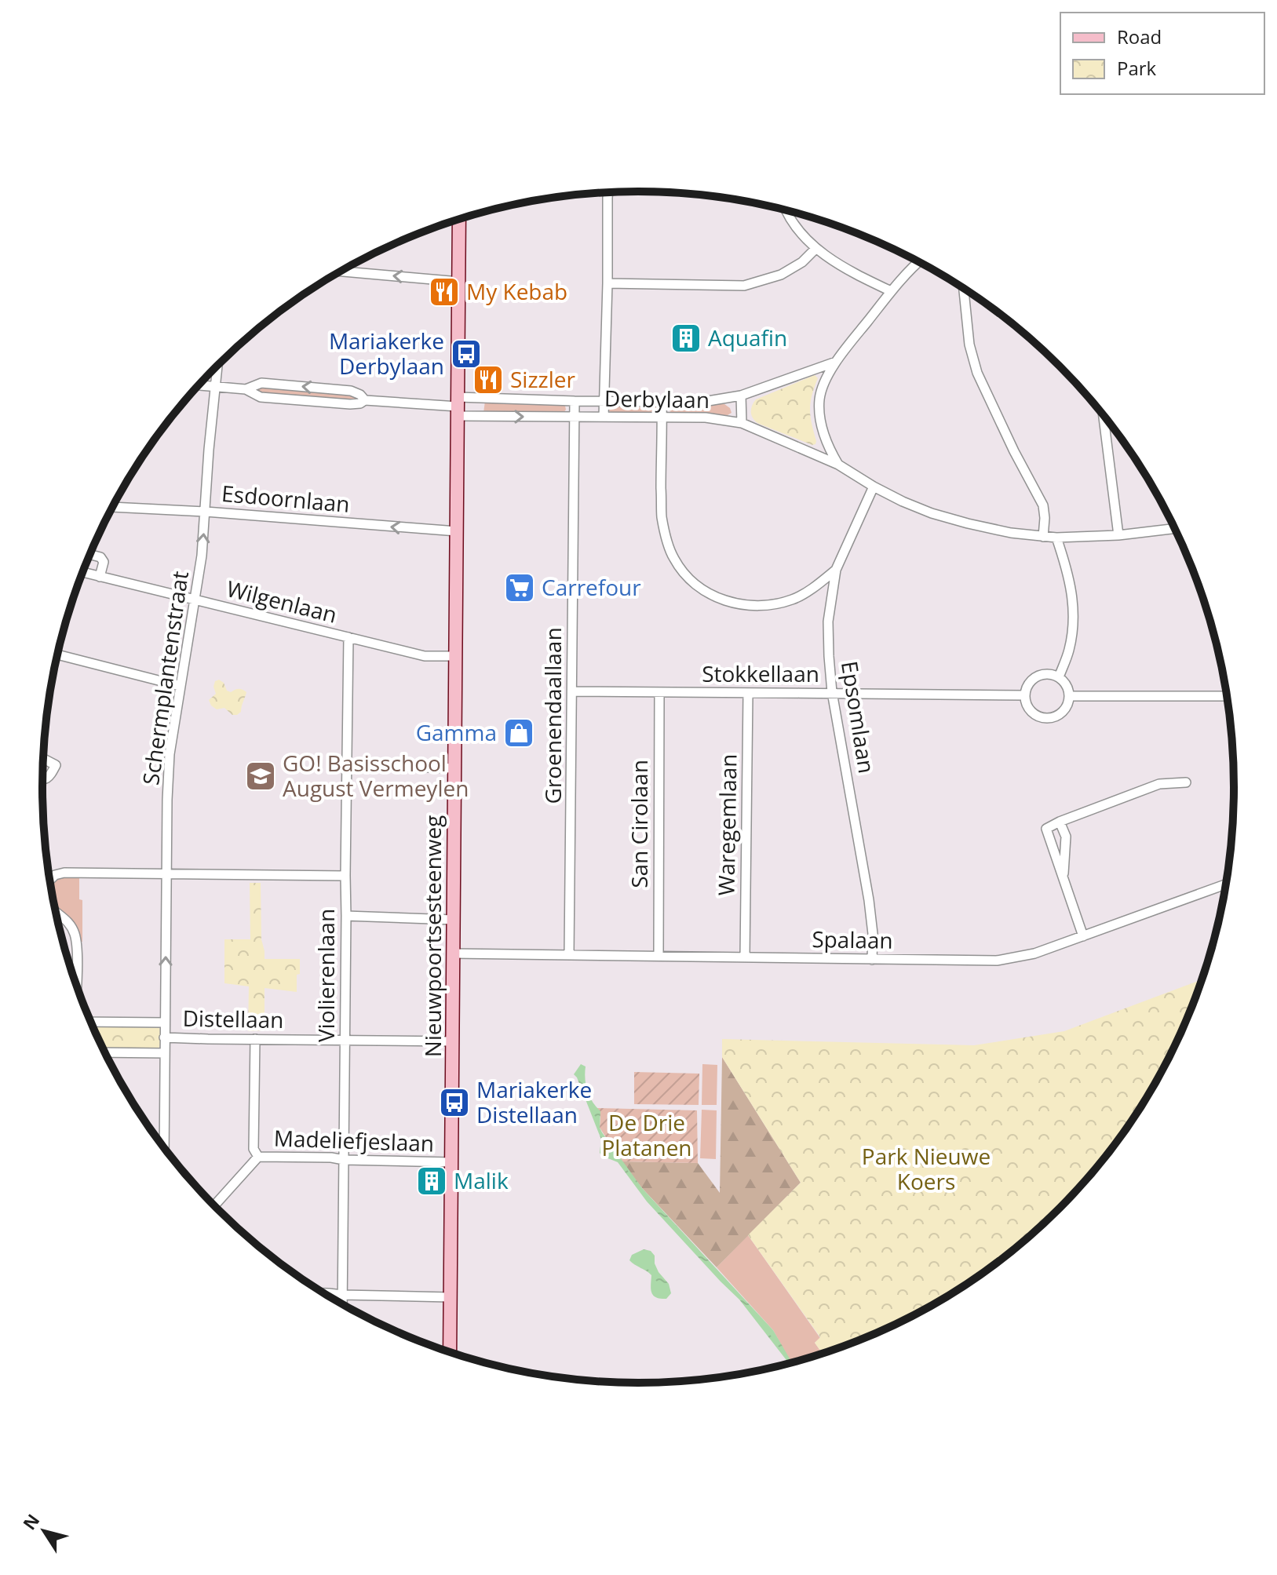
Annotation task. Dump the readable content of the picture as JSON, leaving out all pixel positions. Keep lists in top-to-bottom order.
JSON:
{
  "streets": {
    "main road": ["Nieuwpoortsesteenweg"],
    "street": [
      "Derbylaan",
      "Esdoornlaan",
      "Wilgenlaan",
      "Stokkellaan",
      "Schermplantenstraat",
      "Groenendaallaan",
      "Epsomlaan",
      "San Cirolaan",
      "Waregemlaan",
      "Spalaan",
      "Violierenlaan",
      "Distellaan",
      "Madeliefjeslaan"
    ]
  },
  "crossings": [
    ["Derbylaan", "Groenendaallaan"],
    ["Derbylaan", "Epsomlaan"],
    ["Derbylaan", "Nieuwpoortsesteenweg"],
    ["Esdoornlaan", "Schermplantenstraat"],
    ["Esdoornlaan", "Nieuwpoortsesteenweg"],
    ["Wilgenlaan", "Schermplantenstraat"],
    ["Wilgenlaan", "Nieuwpoortsesteenweg"],
    ["Wilgenlaan", "Violierenlaan"],
    ["Stokkellaan", "Groenendaallaan"],
    ["Stokkellaan", "Epsomlaan"],
    ["Stokkellaan", "San Cirolaan"],
    ["Stokkellaan", "Waregemlaan"],
    ["Schermplantenstraat", "Distellaan"],
    ["Groenendaallaan", "Spalaan"],
    ["Epsomlaan", "Spalaan"],
    ["San Cirolaan", "Spalaan"],
    ["Waregemlaan", "Spalaan"],
    ["Nieuwpoortsesteenweg", "Spalaan"],
    ["Nieuwpoortsesteenweg", "Distellaan"],
    ["Nieuwpoortsesteenweg", "Madeliefjeslaan"],
    ["Violierenlaan", "Distellaan"],
    ["Violierenlaan", "Madeliefjeslaan"]
  ],
  "one_way": ["Esdoornlaan"],
  "parks": ["De Drie Platanen", "Park Nieuwe Koers"],
  "places": {
    "restaurant": ["My Kebab", "Sizzler"],
    "building": ["Aquafin", "Malik"],
    "bus stop": ["Mariakerke Derbylaan", "Mariakerke Distellaan"],
    "supermarket": ["Carrefour"],
    "shop": ["Gamma"],
    "school or university": ["GO! Basisschool August Vermeylen"]
  },
  "legend": ["Road", "Park"],
  "north": "top left"
}
